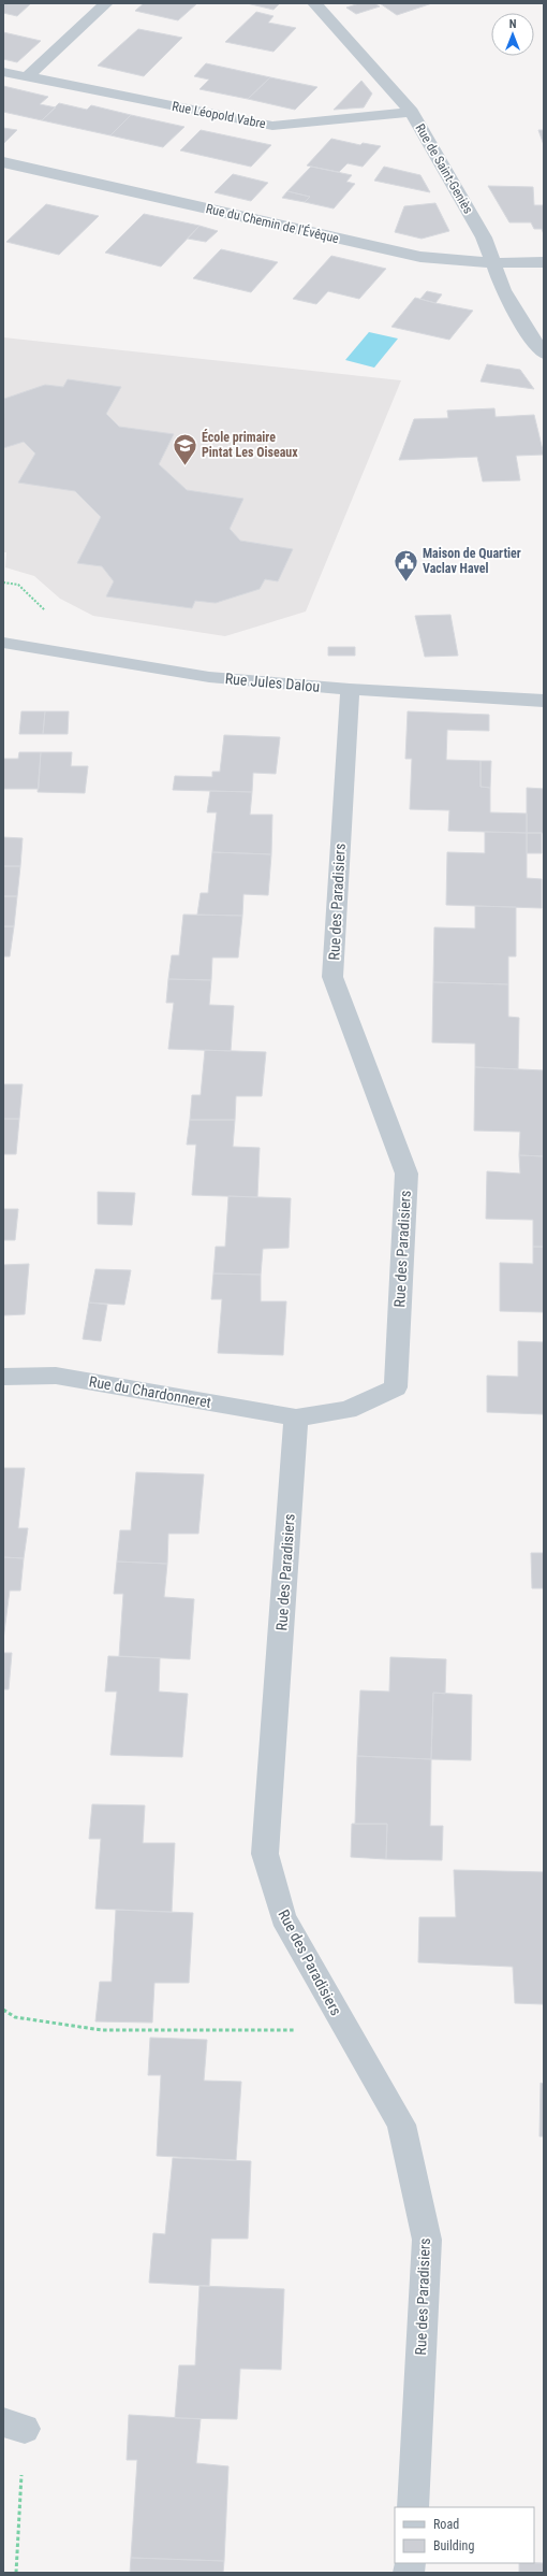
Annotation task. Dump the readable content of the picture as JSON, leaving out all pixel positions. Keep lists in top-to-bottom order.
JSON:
{
  "streets": {
    "street": [
      "Rue Léopold Vabre",
      "Rue de Saint-Geniès",
      "Rue du Chemin de l'Évêque",
      "Rue Jules Dalou",
      "Rue des Paradisiers",
      "Rue du Chardonneret"
    ]
  },
  "crossings": [
    ["Rue Léopold Vabre", "Rue de Saint-Geniès"],
    ["Rue de Saint-Geniès", "Rue du Chemin de l'Évêque"],
    ["Rue Jules Dalou", "Rue des Paradisiers"],
    ["Rue des Paradisiers", "Rue du Chardonneret"]
  ],
  "places": {
    "school or university": ["École primaire Pintat Les Oiseaux"],
    "public building": ["Maison de Quartier Vaclav Havel"]
  },
  "legend": ["Road", "Building"],
  "north": "top"
}
